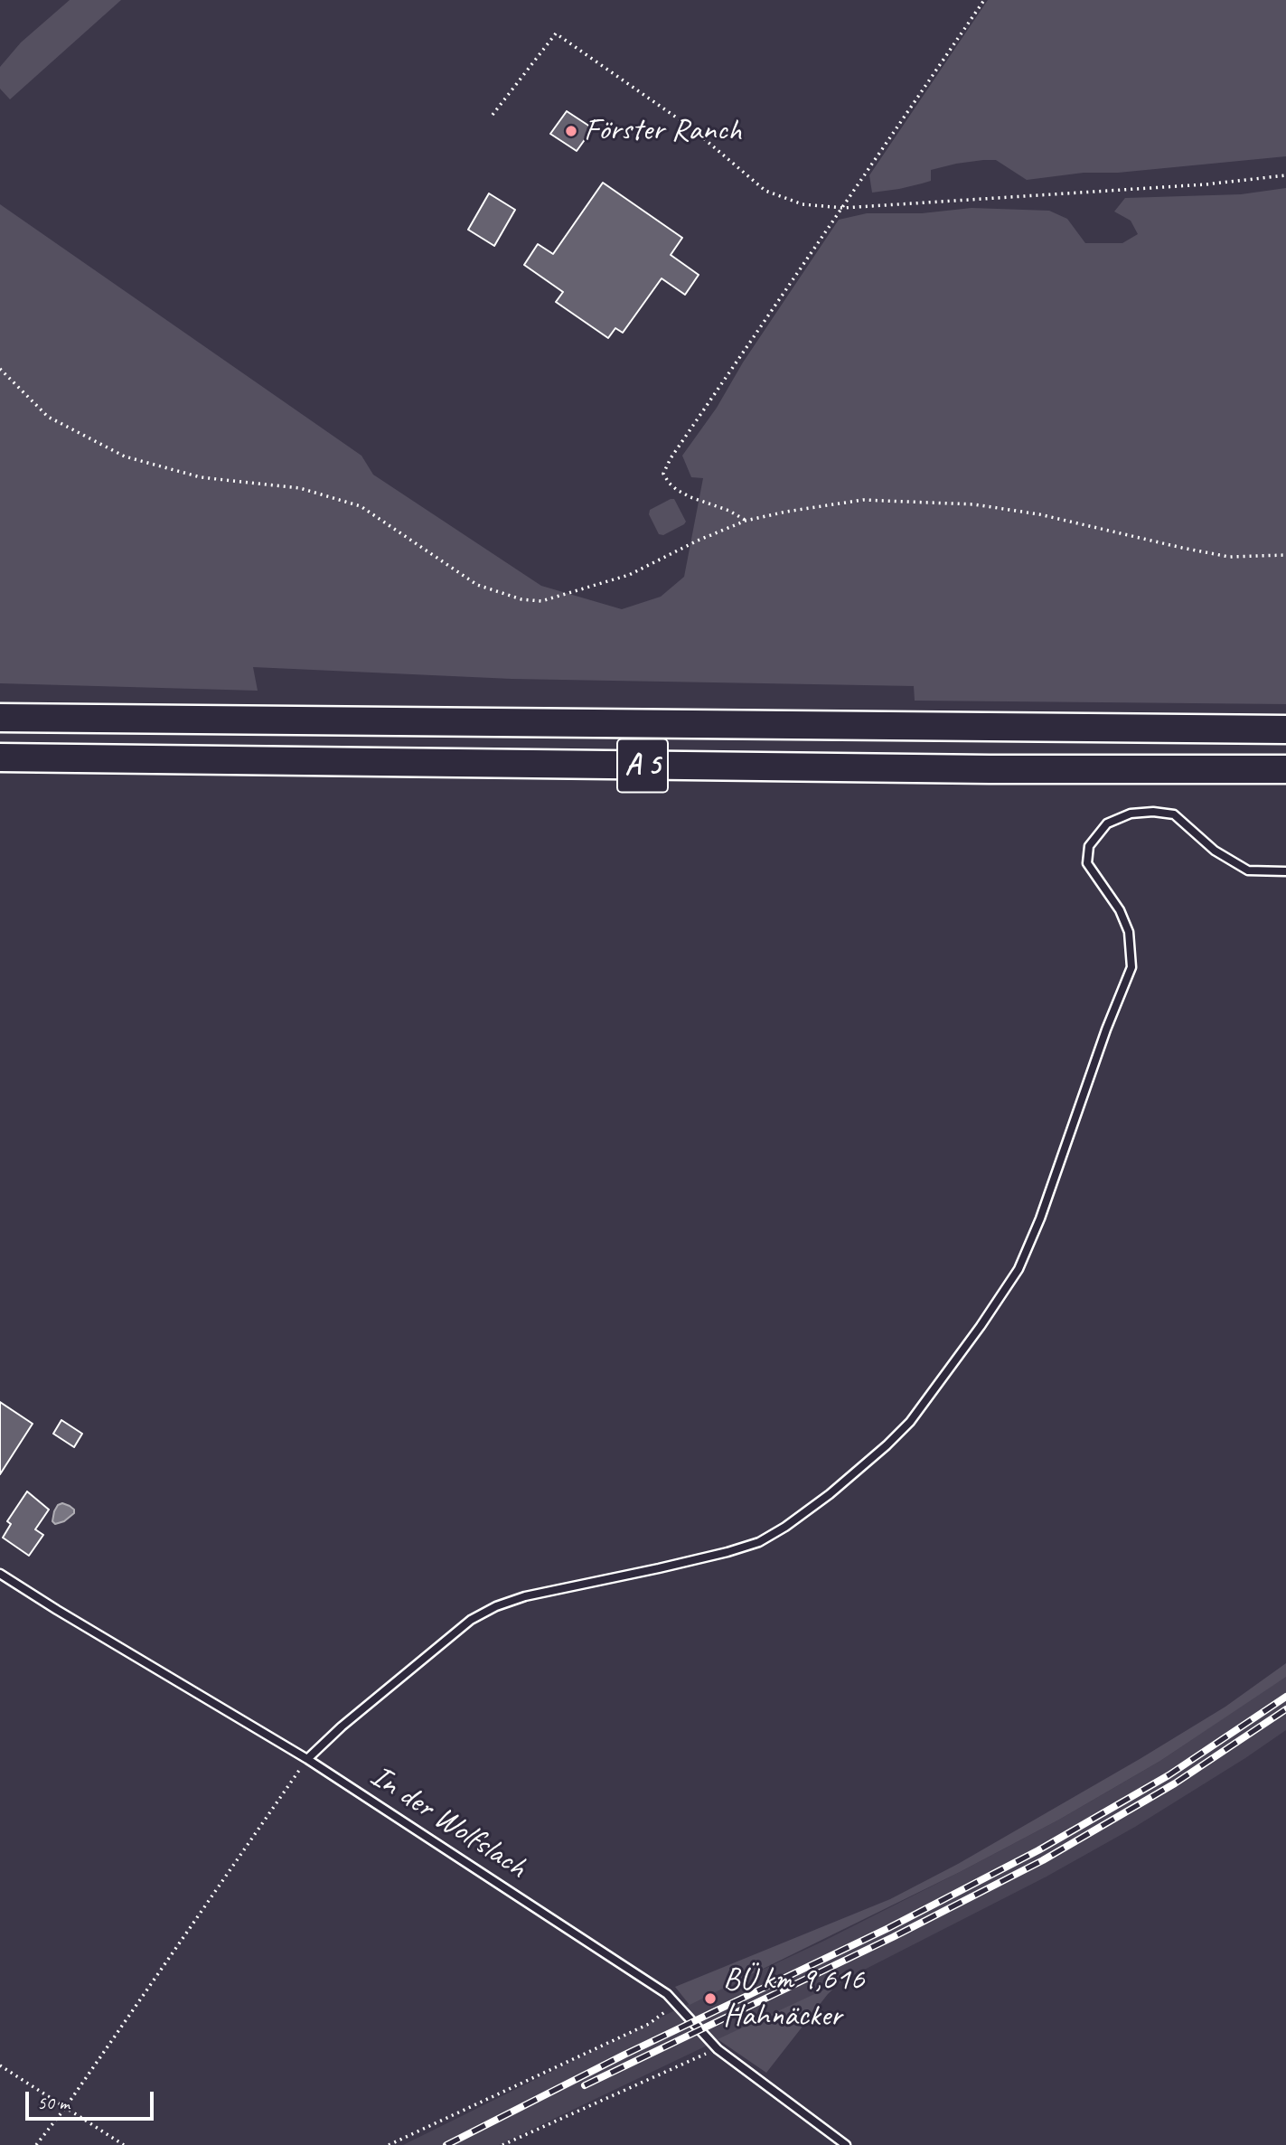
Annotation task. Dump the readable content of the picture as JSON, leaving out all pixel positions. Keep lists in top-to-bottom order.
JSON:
{
  "streets": {
    "highway": ["A 5"],
    "lane": ["In der Wolfslach"]
  },
  "places": ["Förster Ranch", "BÜ km 9,616 Hahnäcker"],
  "scale_bar": "50 m"
}
